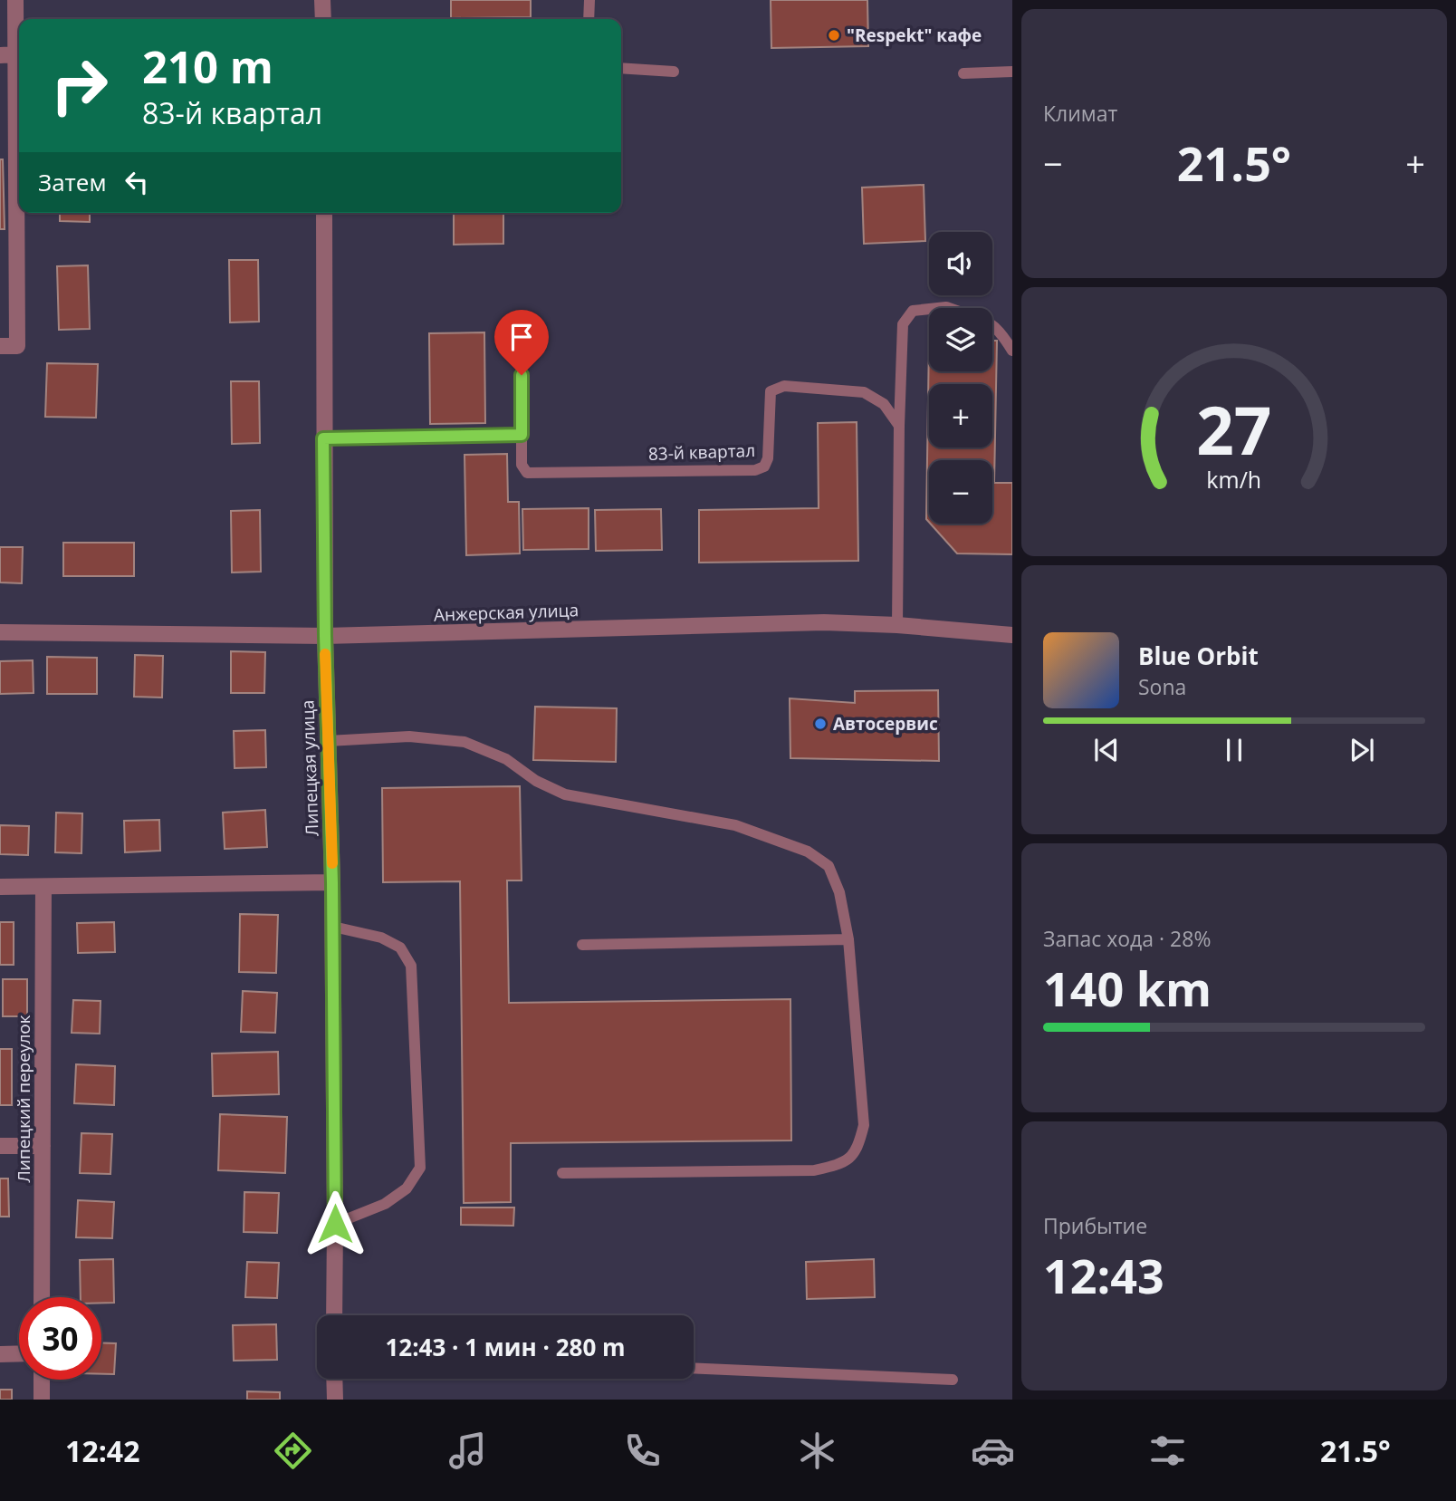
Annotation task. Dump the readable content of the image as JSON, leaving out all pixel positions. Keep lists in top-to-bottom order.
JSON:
{
  "streets": {
    "street": ["Анжерская улица", "Липецкая улица", "Липецкий переулок"],
    "lane": ["83-й квартал"]
  },
  "crossings": [
    ["Анжерская улица", "Липецкая улица"]
  ],
  "places": ["\"Respekt\" кафе", "Автосервис"],
  "page": {
    "tile": [
      "Климат",
      ["Запас хода · 28%", "140 km"],
      ["Прибытие", "12:43"]
    ],
    "turn": ["210 m", "83-й квартал"],
    "heat": ["−", "21.5°", "+"],
    "then": "Затем",
    "map_buttons": ["+", "−"],
    "song": ["Blue Orbit", "Sona"],
    "limit": "30",
    "trip": "12:43 · 1 мин · 280 m",
    "tabs": ["12:42", "21.5°"],
    "gauge": ["27", "km/h"]
  }
}
